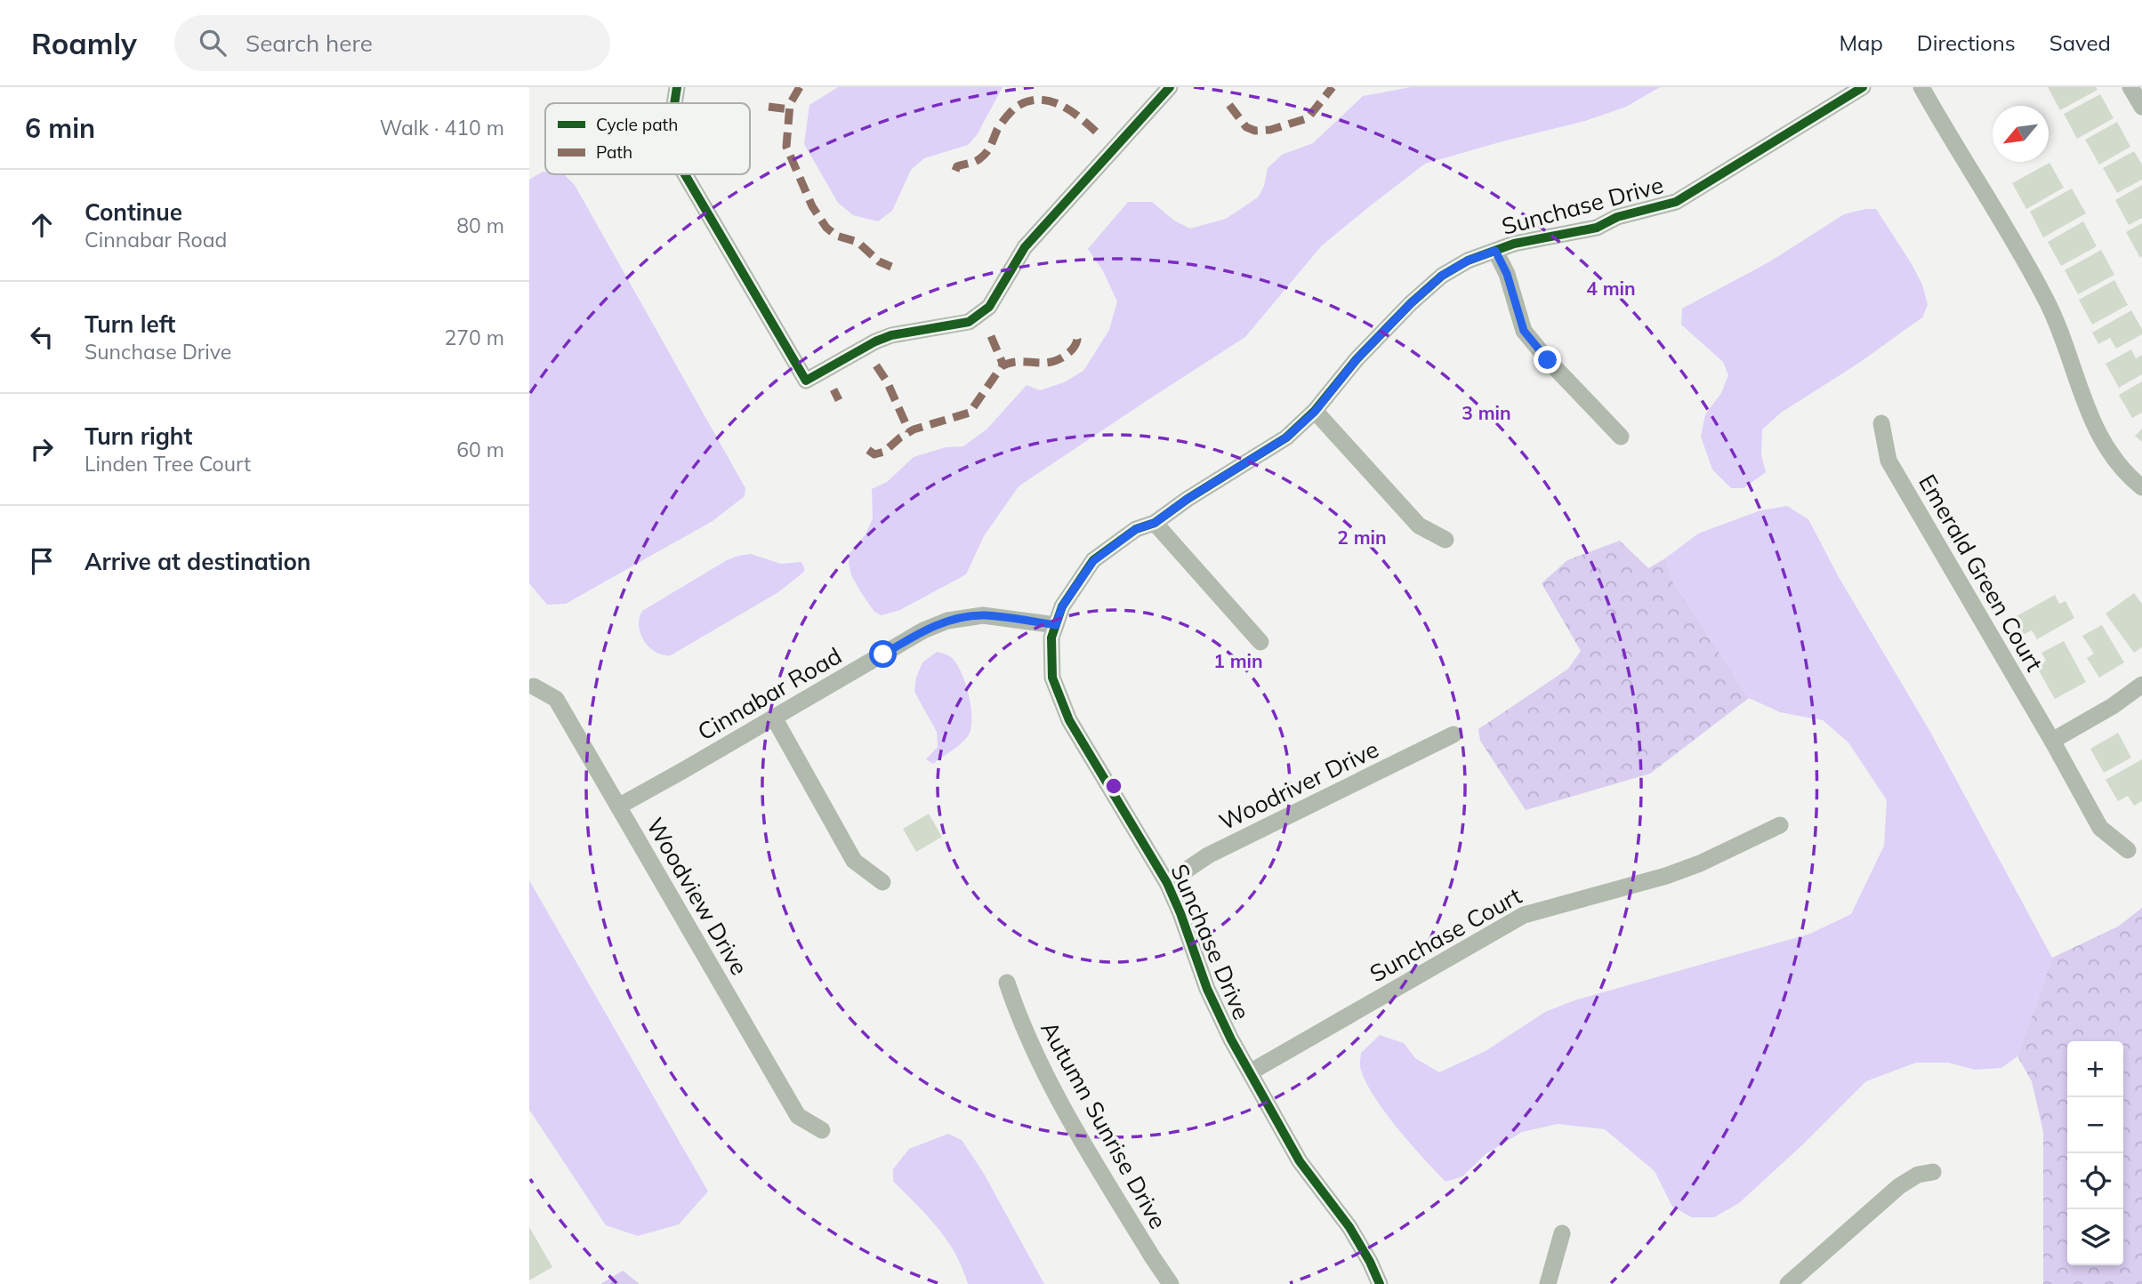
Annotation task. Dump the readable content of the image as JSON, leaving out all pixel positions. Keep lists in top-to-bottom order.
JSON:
{
  "streets": {
    "street": [
      "Sunchase Drive",
      "Emerald Green Court",
      "Cinnabar Road",
      "Woodriver Drive",
      "Woodview Drive",
      "Sunchase Court",
      "Autumn Sunrise Drive"
    ]
  },
  "crossings": [
    ["Sunchase Drive", "Cinnabar Road"],
    ["Sunchase Drive", "Woodriver Drive"],
    ["Sunchase Drive", "Sunchase Court"],
    ["Cinnabar Road", "Woodview Drive"]
  ],
  "legend": ["Cycle path", "Path"],
  "north": "bottom left",
  "page": {
    "header": "Roamly",
    "search": "Search here",
    "nav": ["Map", "Directions", "Saved"],
    "heading": ["6 min", "Walk · 410 m"],
    "list": [
      ["Continue", "Cinnabar Road", "80 m"],
      ["Turn left", "Sunchase Drive", "270 m"],
      ["Turn right", "Linden Tree Court", "60 m"],
      "Arrive at destination"
    ],
    "map_buttons": ["+", "−"]
  },
  "rings": [
    "4 min",
    "3 min",
    "2 min",
    "1 min"
  ]
}
